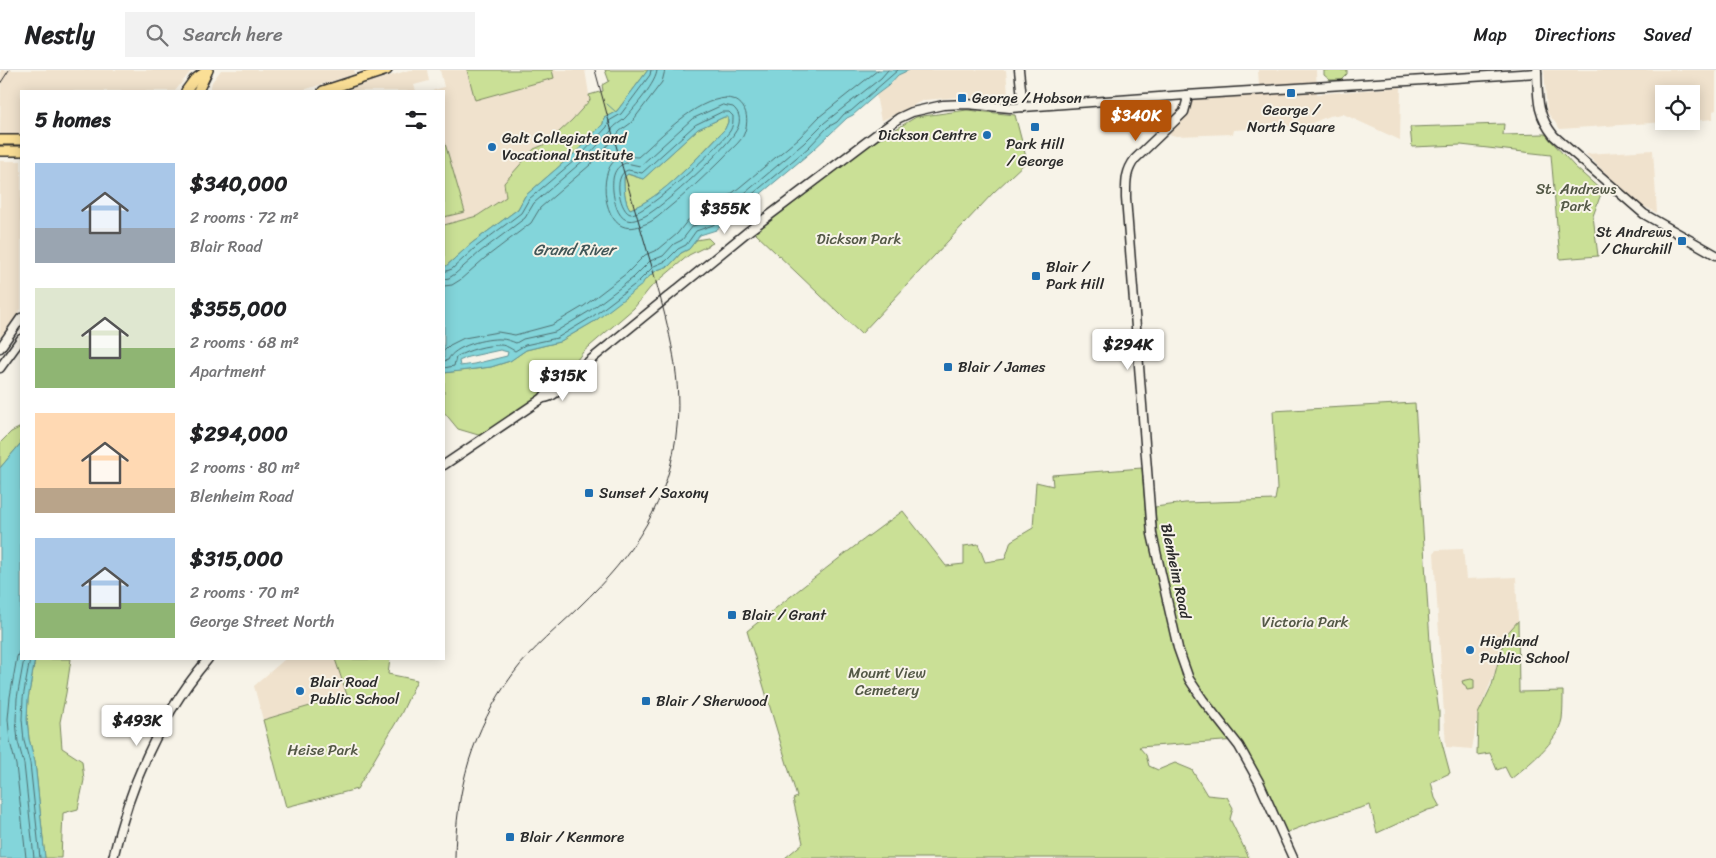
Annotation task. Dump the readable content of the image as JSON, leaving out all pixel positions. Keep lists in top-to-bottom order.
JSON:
{
  "streets": {
    "main road": ["Blenheim Road"]
  },
  "water": ["Grand River"],
  "parks": [
    "St. Andrews Park",
    "Dickson Park",
    "Victoria Park",
    "Mount View Cemetery",
    "Heise Park"
  ],
  "places": {
    "transit": [
      "George / North Square",
      "George / Hobson",
      "Park Hill / George",
      "St Andrews / Churchill",
      "Blair / Park Hill",
      "Blair / James",
      "Sunset / Saxony",
      "Blair / Grant",
      "Blair / Sherwood",
      "Blair / Kenmore"
    ],
    "other": [
      "Dickson Centre",
      "Galt Collegiate and Vocational Institute",
      "Highland Public School",
      "Blair Road Public School"
    ]
  },
  "page": {
    "header": "Nestly",
    "search": "Search here",
    "nav": ["Map", "Directions", "Saved"],
    "heading": "5 homes",
    "price": [
      "$340K",
      "$355K",
      "$294K",
      "$315K",
      "$493K"
    ],
    "list": [
      {
        "name": "$340,000",
        "note": "2 rooms · 72 m² · Blair Road"
      },
      {
        "name": "$355,000",
        "note": "2 rooms · 68 m² · Apartment"
      },
      {
        "name": "$294,000",
        "note": "2 rooms · 80 m² · Blenheim Road"
      },
      {
        "name": "$315,000",
        "note": "2 rooms · 70 m² · George Street North"
      }
    ]
  }
}
